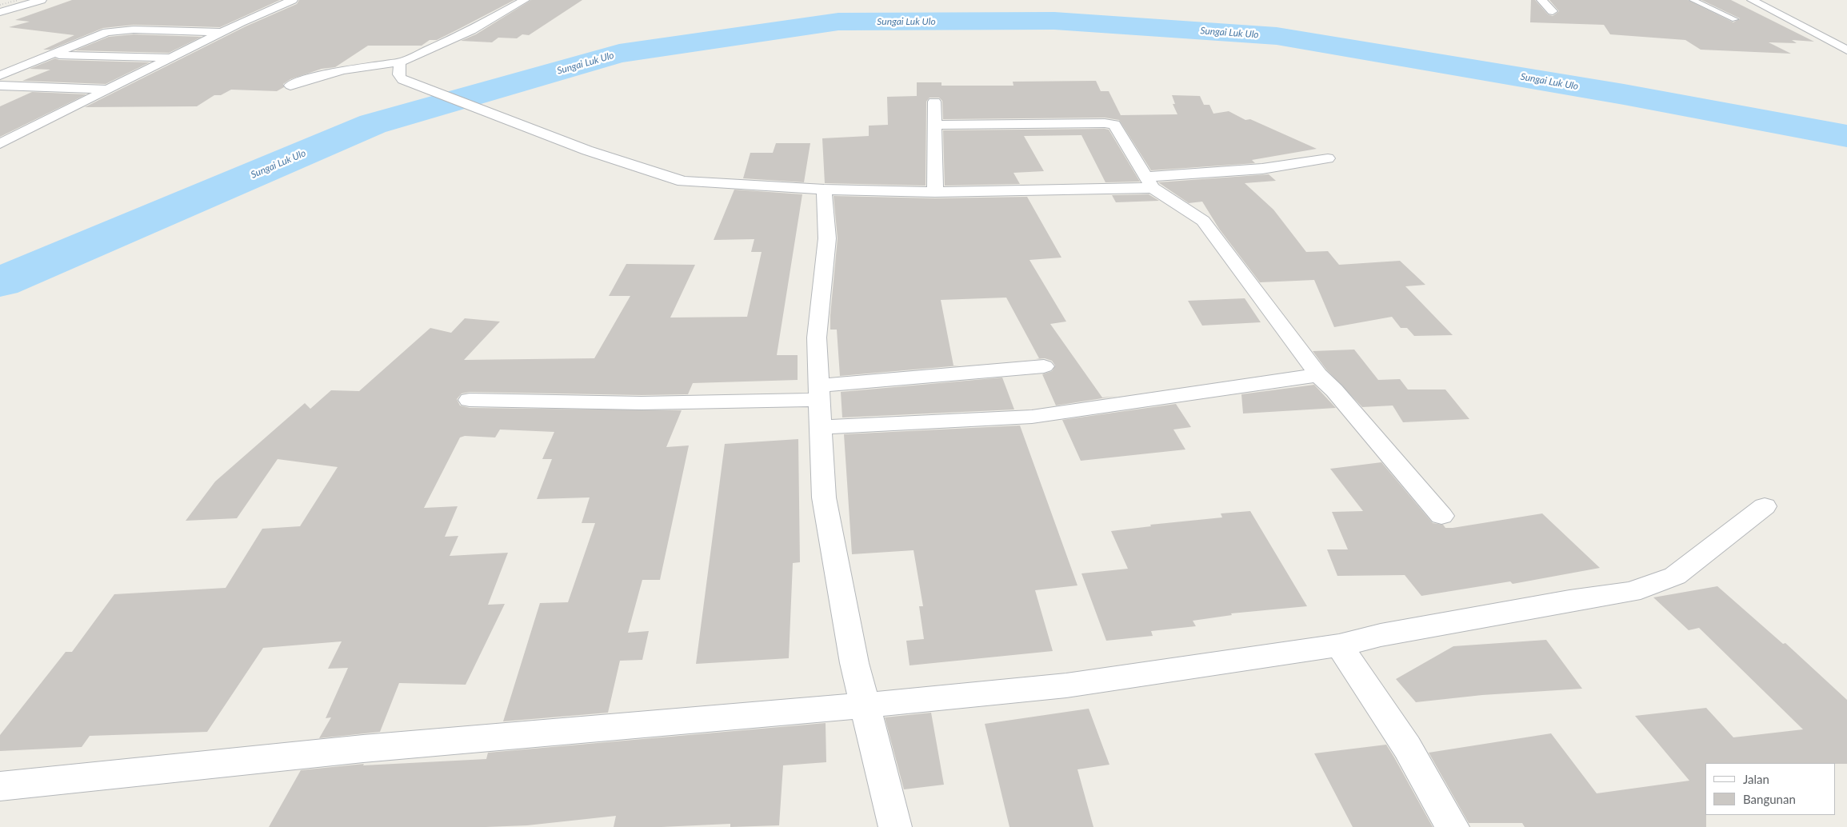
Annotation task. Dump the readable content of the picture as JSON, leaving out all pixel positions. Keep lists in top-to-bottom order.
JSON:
{
  "water": ["Sungai Luk Ulo"],
  "legend": ["Jalan", "Bangunan"]
}
